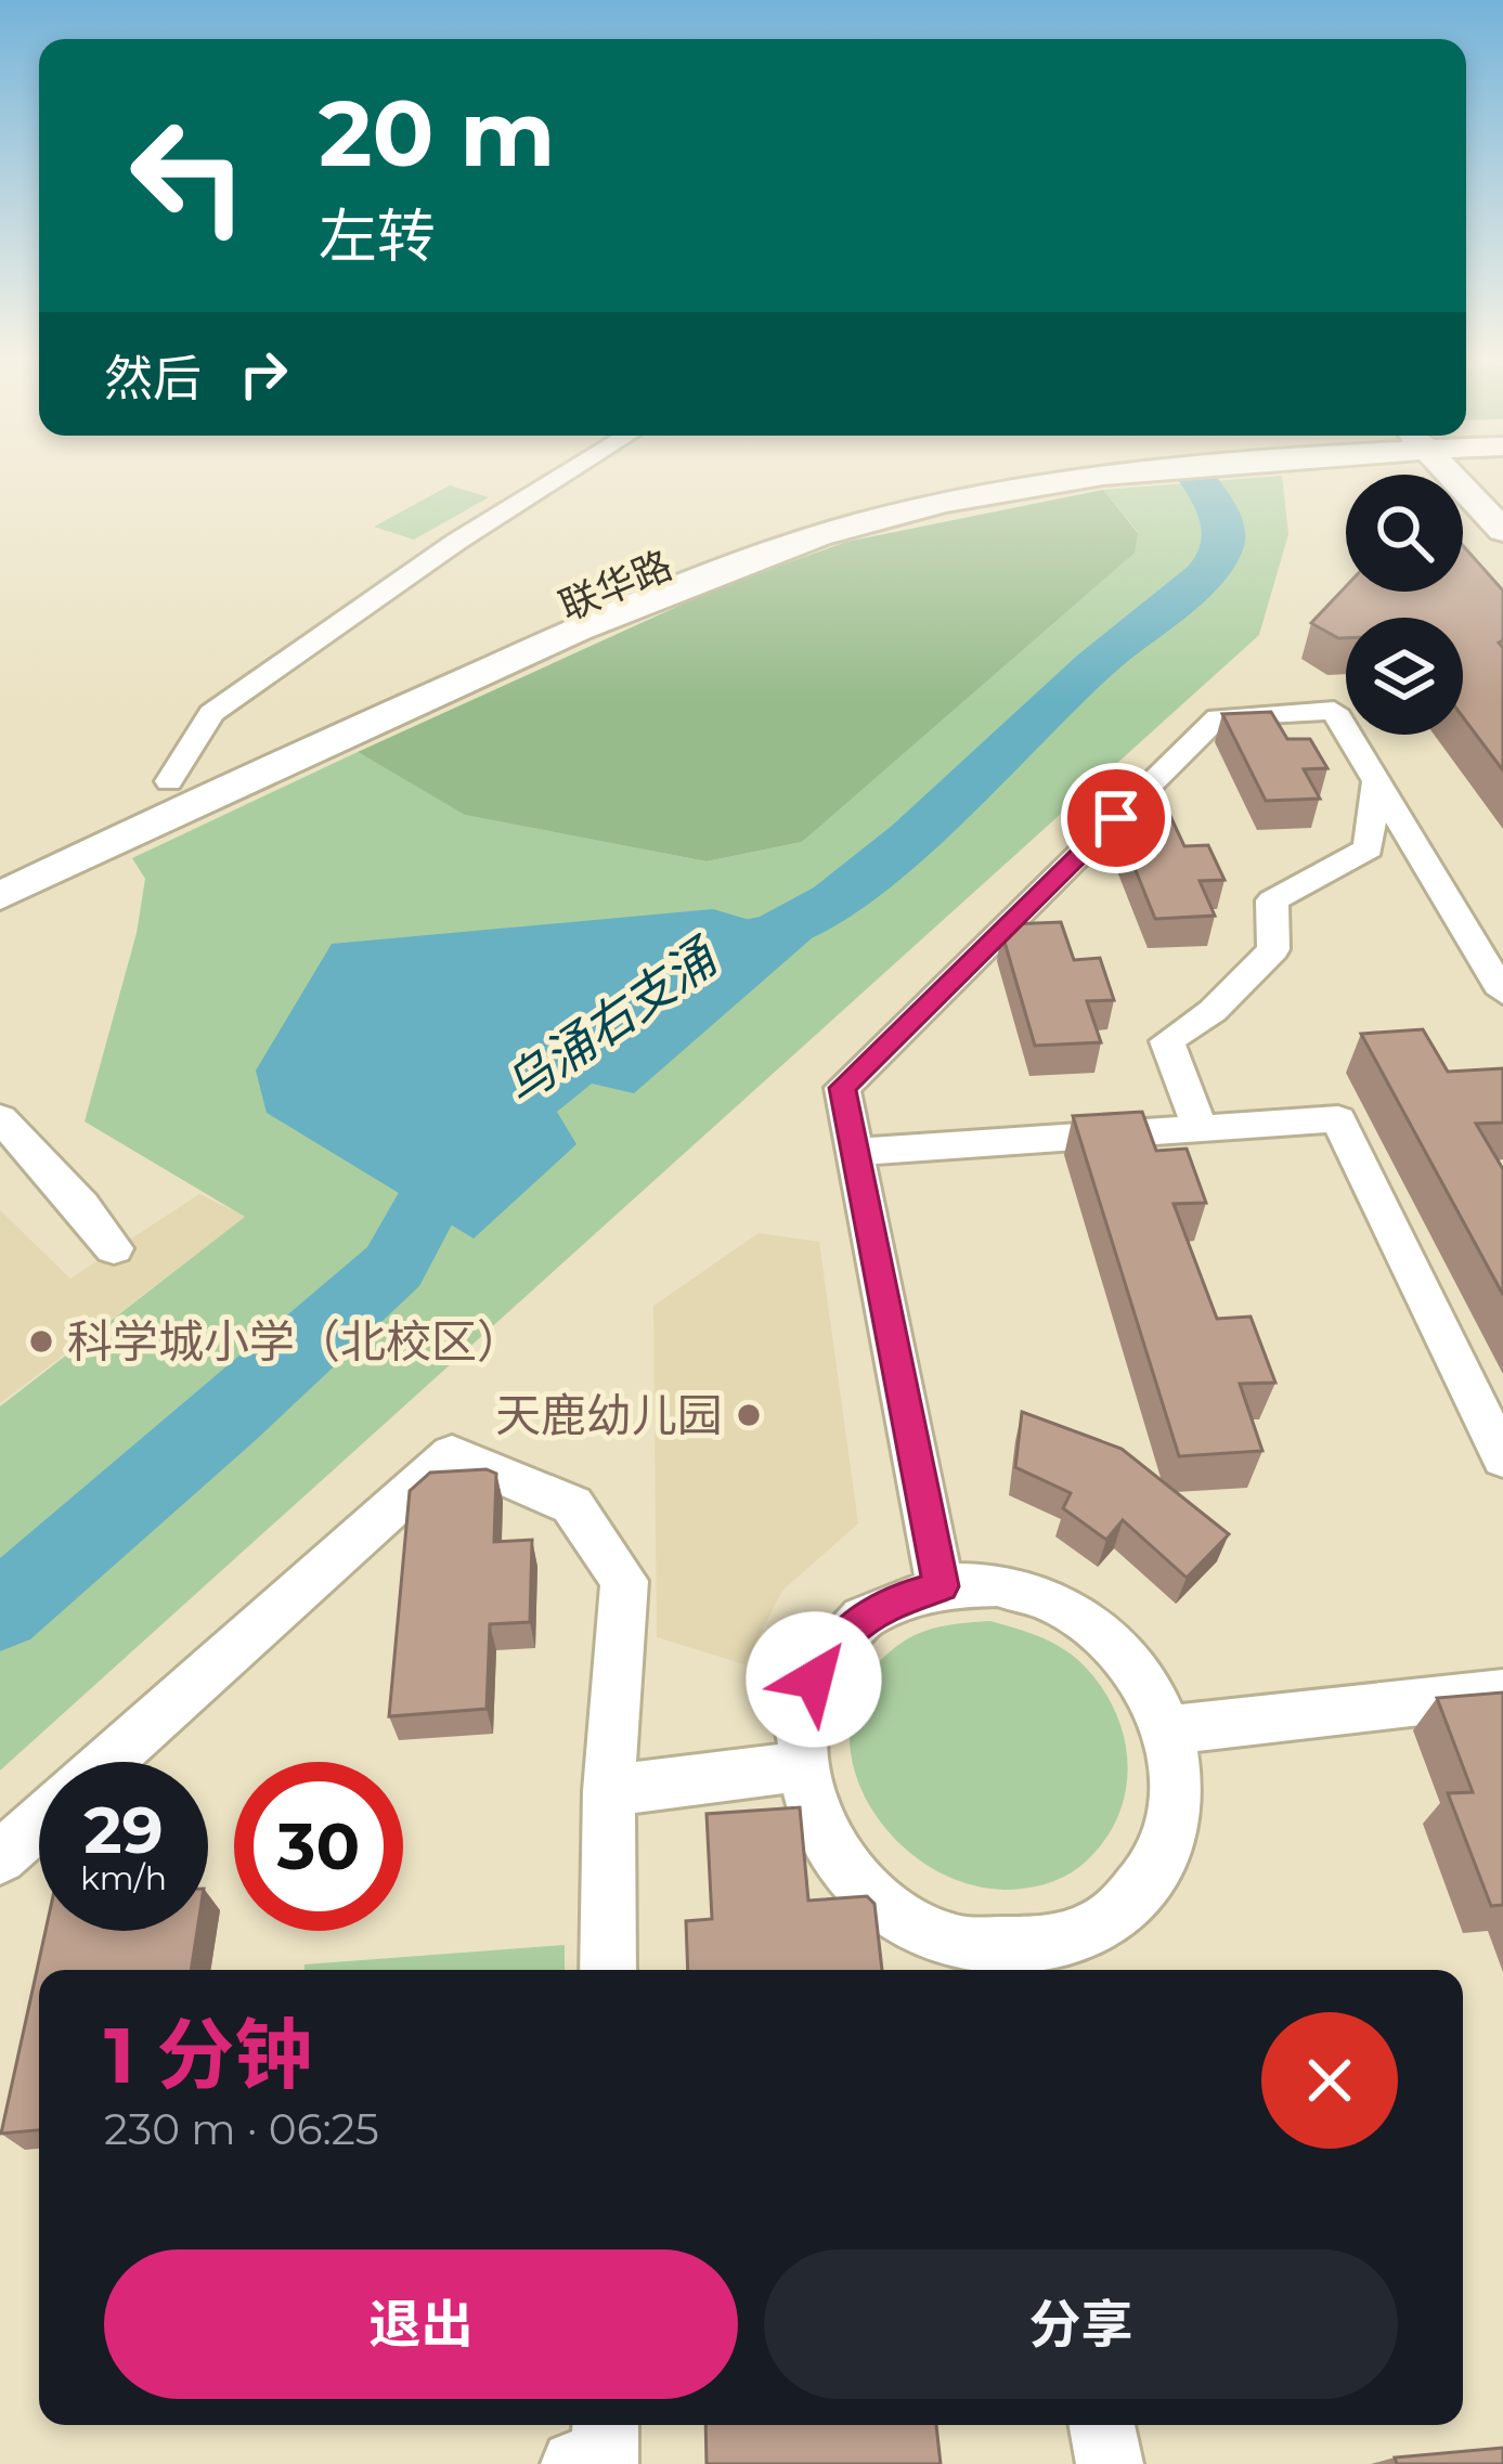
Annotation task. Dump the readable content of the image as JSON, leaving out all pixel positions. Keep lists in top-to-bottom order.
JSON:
{
  "streets": {
    "street": ["联华路"]
  },
  "water": ["乌涌右支涌"],
  "places": ["科学城小学（北校区）", "天鹿幼儿园"],
  "page": {
    "turn": ["20 m", "左转"],
    "then": "然后",
    "speed": "29 km/h",
    "limit": "30",
    "heading": ["1 分钟", "230 m · 06:25"],
    "buttons": ["退出", "分享"]
  }
}
